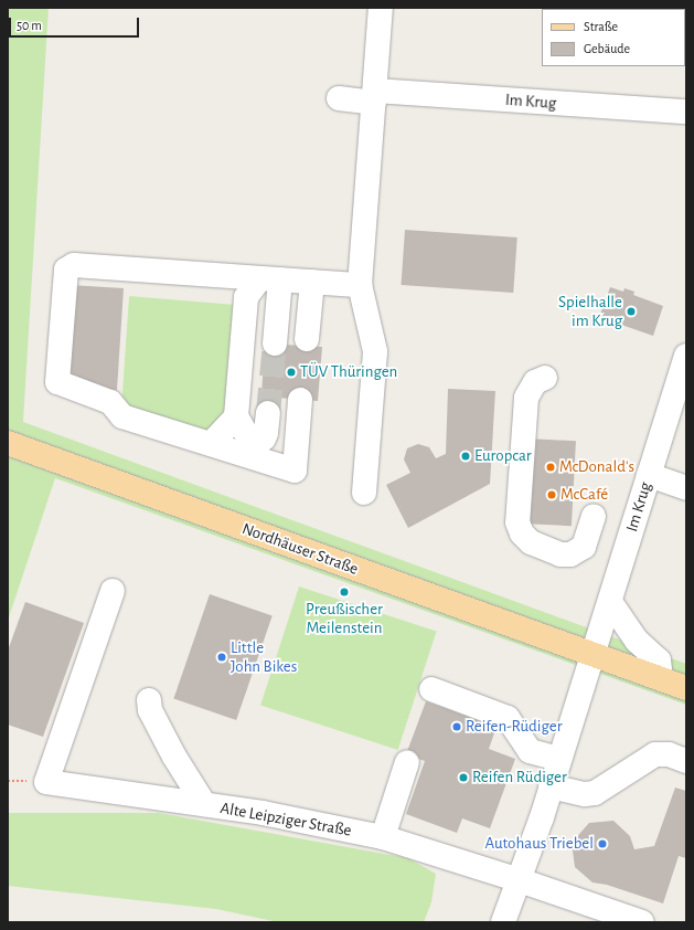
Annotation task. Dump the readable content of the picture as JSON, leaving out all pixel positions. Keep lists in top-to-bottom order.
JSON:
{
  "streets": {
    "main road": ["Nordhäuser Straße"],
    "street": ["Im Krug", "Alte Leipziger Straße"]
  },
  "crossings": [
    ["Im Krug", "Nordhäuser Straße"]
  ],
  "places": [
    "Spielhalle im Krug",
    "TÜV Thüringen",
    "Europcar",
    "McDonald's",
    "McCafé",
    "Preußischer Meilenstein",
    "Little John Bikes",
    "Reifen-Rüdiger",
    "Reifen Rüdiger",
    "Autohaus Triebel"
  ],
  "legend": ["Straße", "Gebäude"],
  "scale_bar": "50 m"
}
